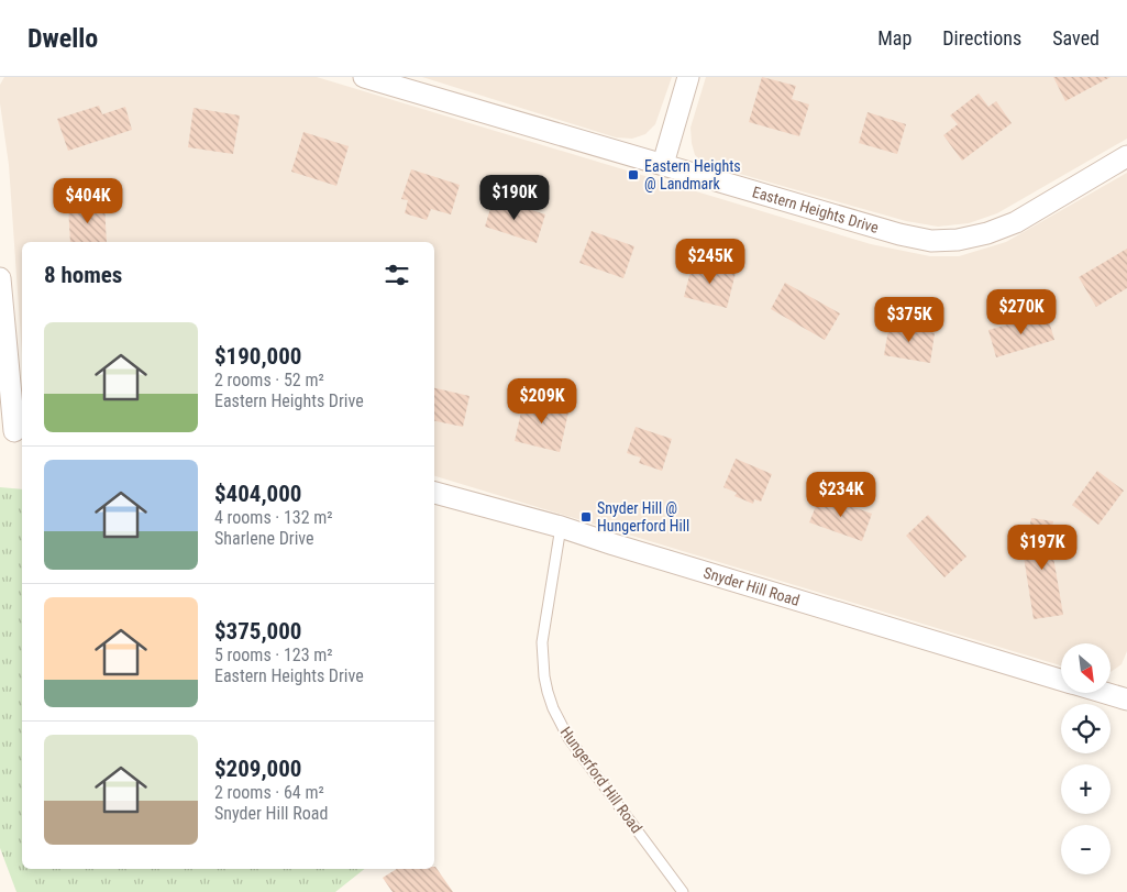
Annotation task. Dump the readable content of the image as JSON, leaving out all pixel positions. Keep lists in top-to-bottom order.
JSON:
{
  "streets": {
    "street": ["Eastern Heights Drive", "Snyder Hill Road"],
    "lane": ["Hungerford Hill Road"]
  },
  "crossings": [
    ["Snyder Hill Road", "Hungerford Hill Road"]
  ],
  "places": {
    "transit": ["Eastern Heights @ Landmark", "Snyder Hill @ Hungerford Hill"]
  },
  "north": "bottom right",
  "page": {
    "header": "Dwello",
    "nav": ["Map", "Directions", "Saved"],
    "price": [
      "$190K",
      "$404K",
      "$245K",
      "$270K",
      "$375K",
      "$209K",
      "$234K",
      "$197K"
    ],
    "heading": "8 homes",
    "list": [
      {
        "name": "$190,000",
        "note": "2 rooms · 52 m² · Eastern Heights Drive"
      },
      {
        "name": "$404,000",
        "note": "4 rooms · 132 m² · Sharlene Drive"
      },
      {
        "name": "$375,000",
        "note": "5 rooms · 123 m² · Eastern Heights Drive"
      },
      {
        "name": "$209,000",
        "note": "2 rooms · 64 m² · Snyder Hill Road"
      }
    ],
    "map_buttons": ["+", "−"]
  }
}
